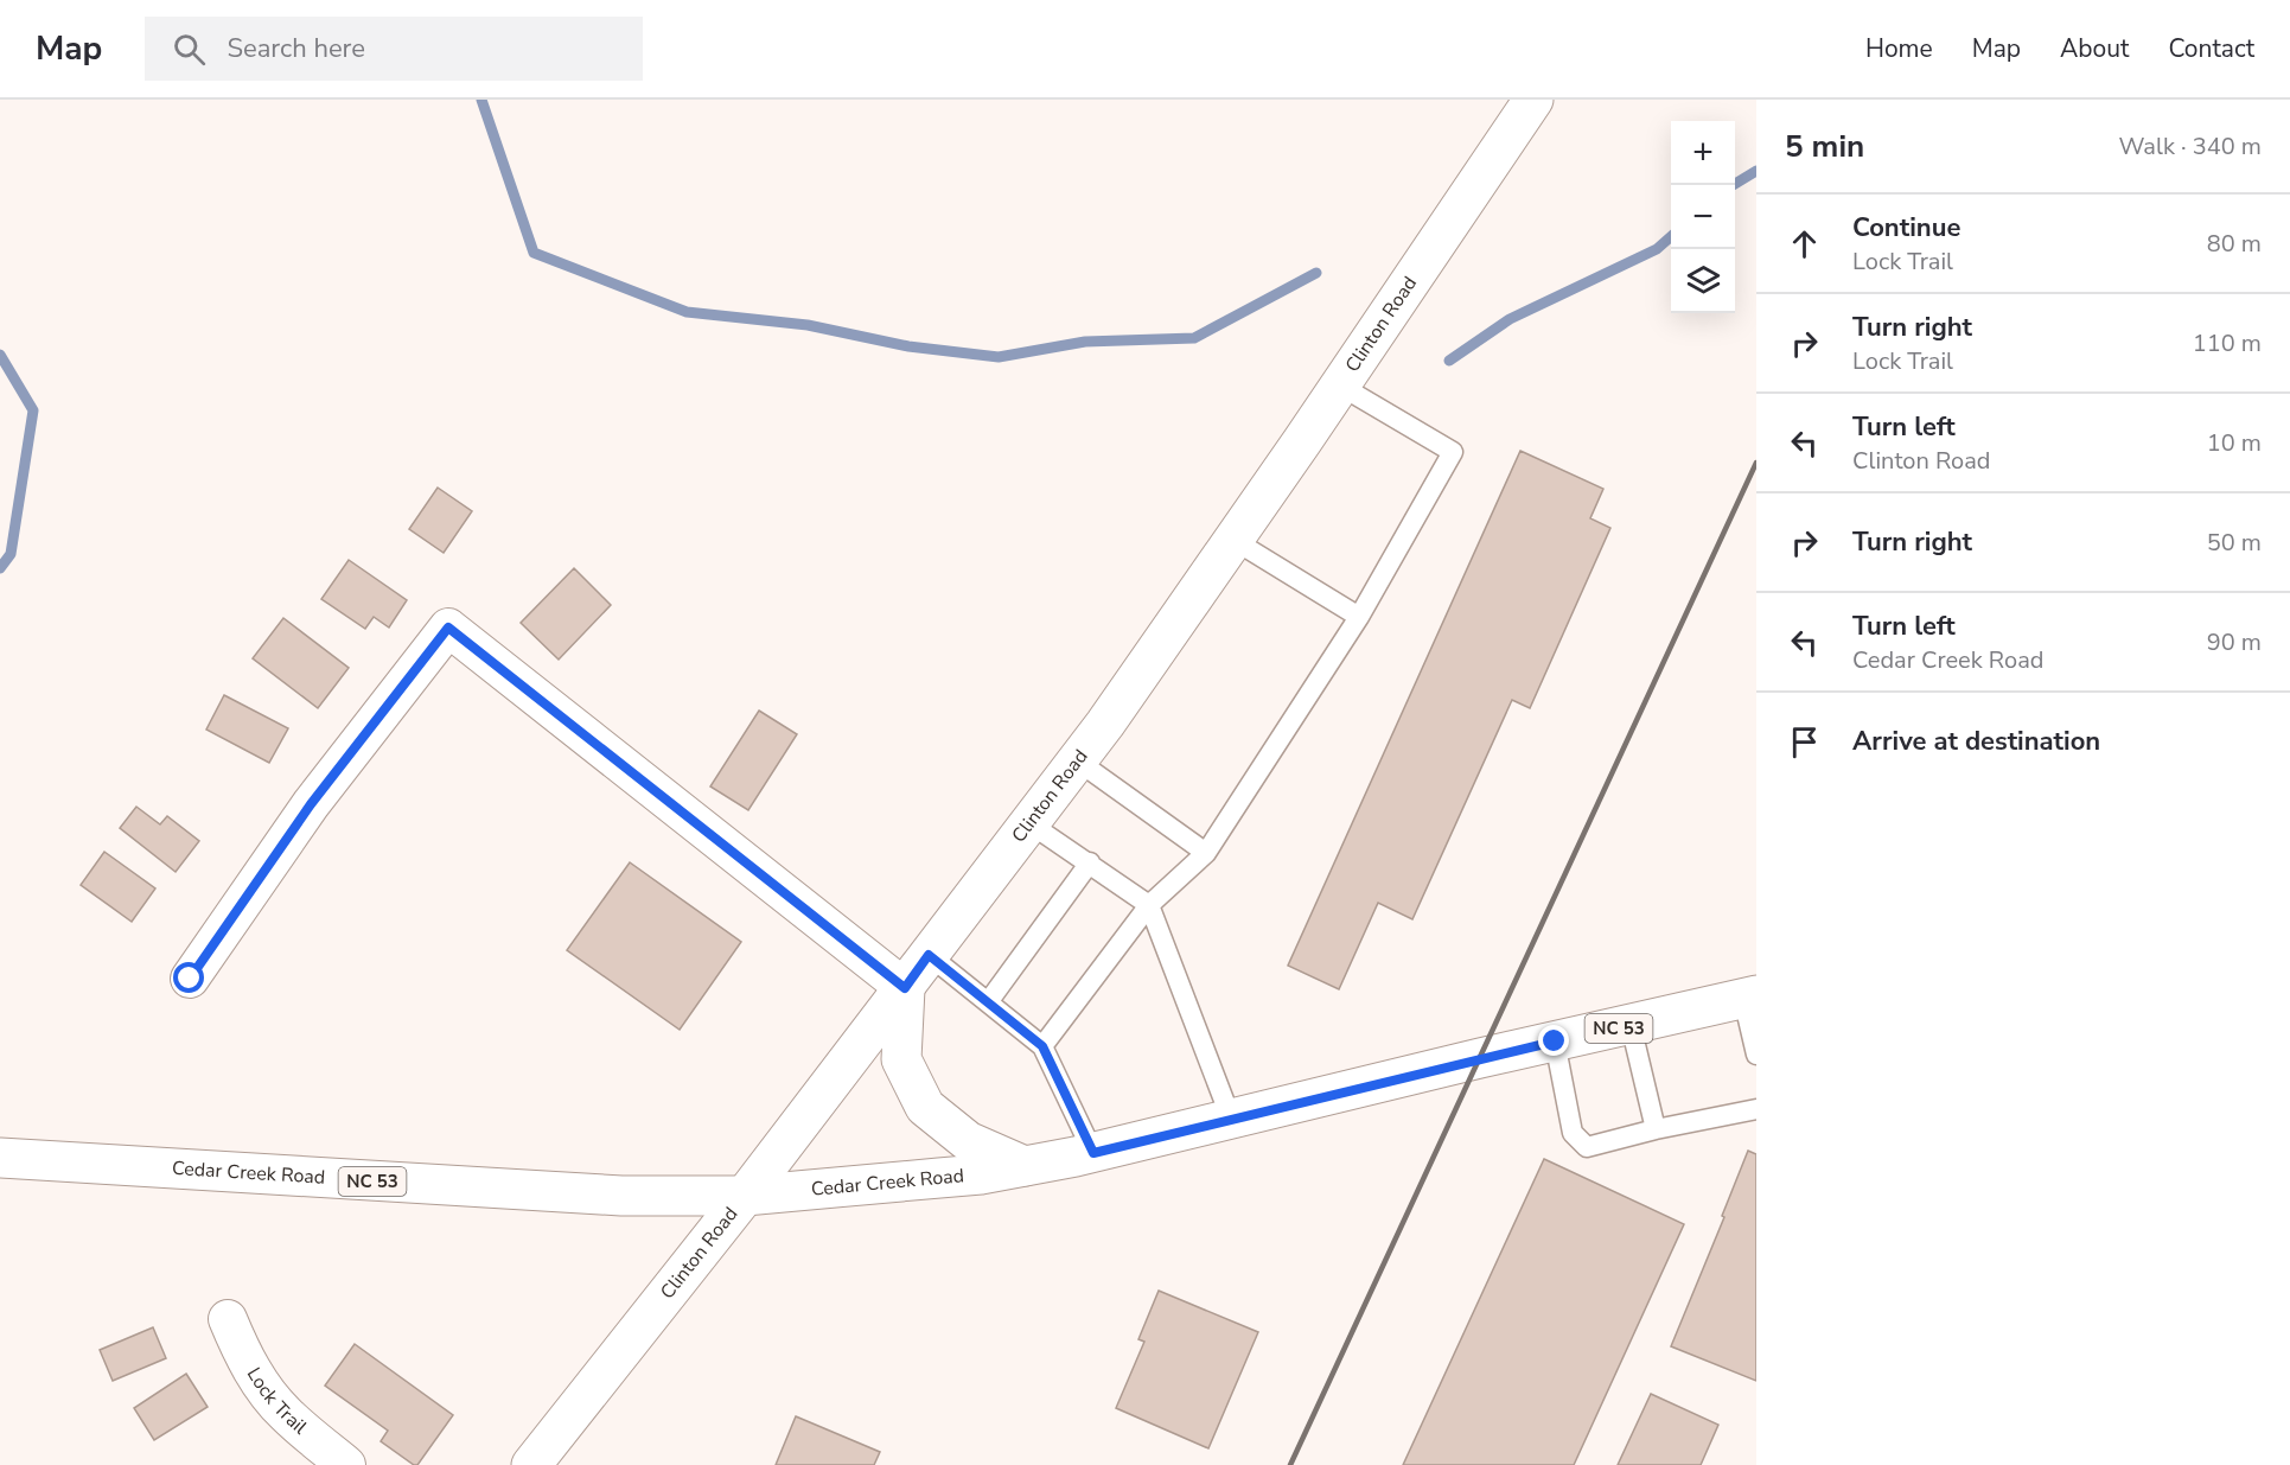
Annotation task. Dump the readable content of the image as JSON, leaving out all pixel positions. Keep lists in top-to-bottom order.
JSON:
{
  "streets": {
    "main road": ["Clinton Road", "NC 53", "Cedar Creek Road"],
    "street": ["Lock Trail"]
  },
  "crossings": [
    ["Clinton Road", "Cedar Creek Road"]
  ],
  "page": {
    "header": "Map",
    "search": "Search here",
    "nav": [
      "Home",
      "Map",
      "About",
      "Contact"
    ],
    "heading": ["5 min", "Walk · 340 m"],
    "map_buttons": ["+", "−"],
    "list": [
      ["Continue", "Lock Trail", "80 m"],
      ["Turn right", "Lock Trail", "110 m"],
      ["Turn left", "Clinton Road", "10 m"],
      ["Turn right", "50 m"],
      ["Turn left", "Cedar Creek Road", "90 m"],
      "Arrive at destination"
    ]
  }
}
